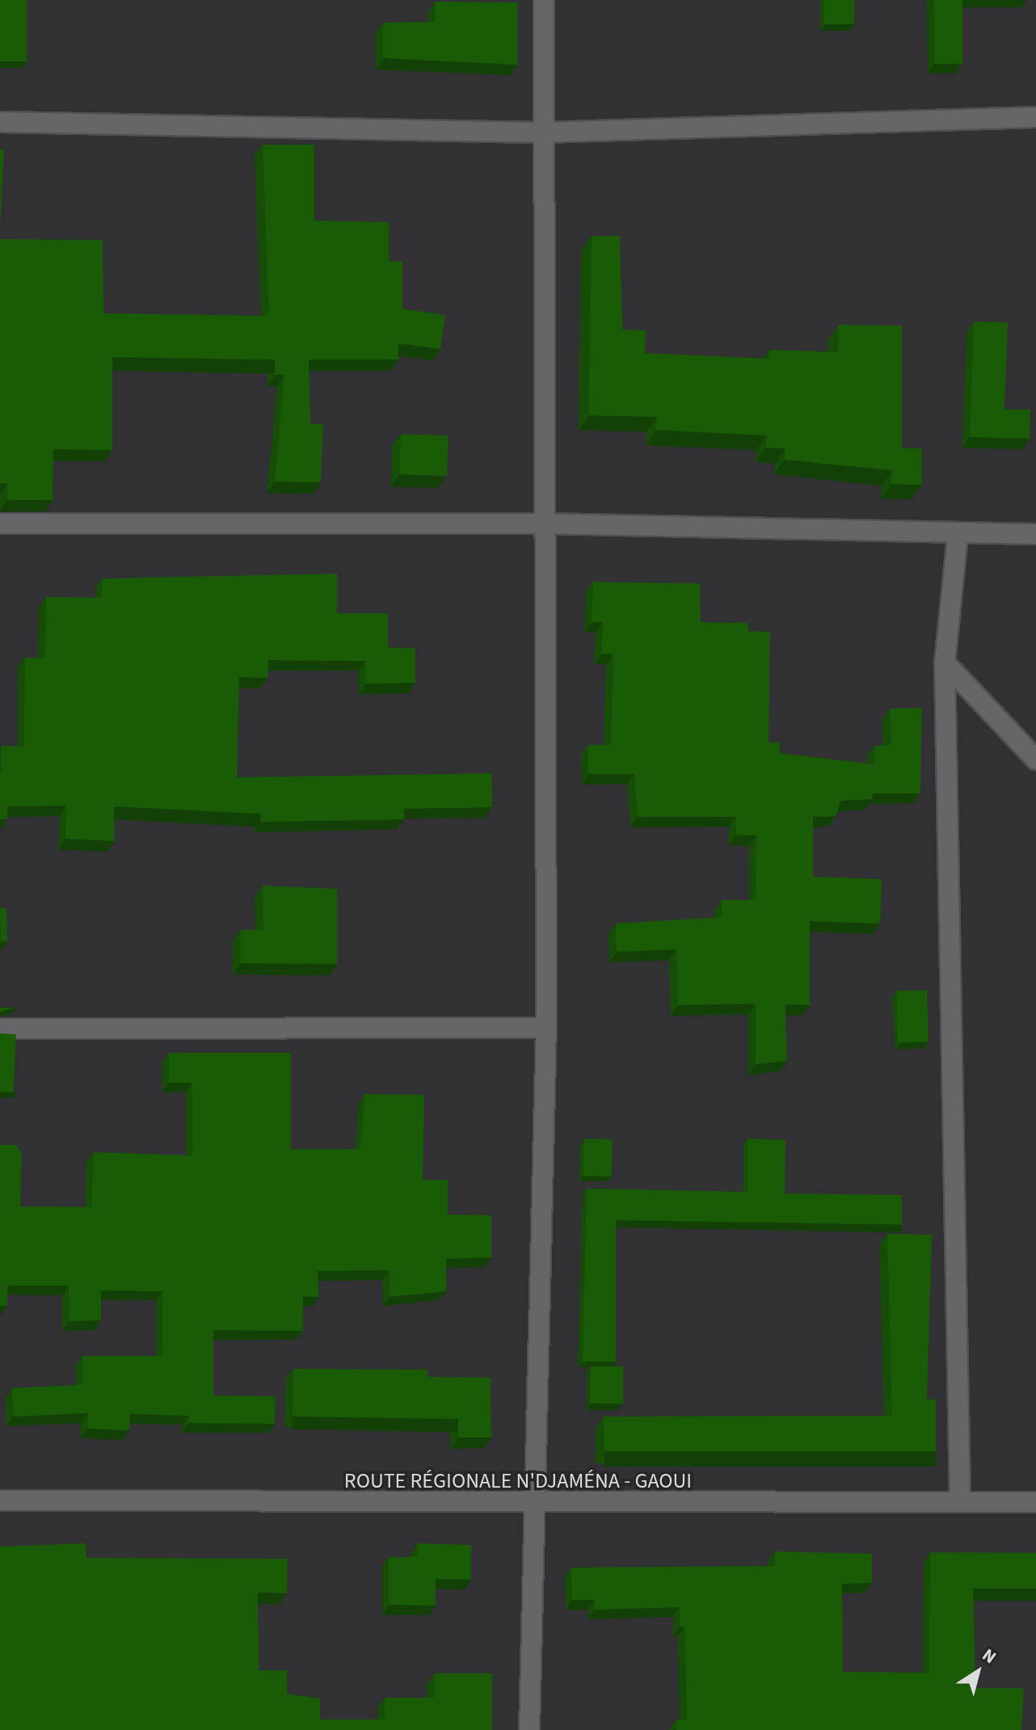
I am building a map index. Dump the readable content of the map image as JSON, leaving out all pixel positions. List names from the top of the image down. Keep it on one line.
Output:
{"streets":{"street":["ROUTE RÉGIONALE N'DJAMÉNA - GAOUI"]},"north":"top right"}
